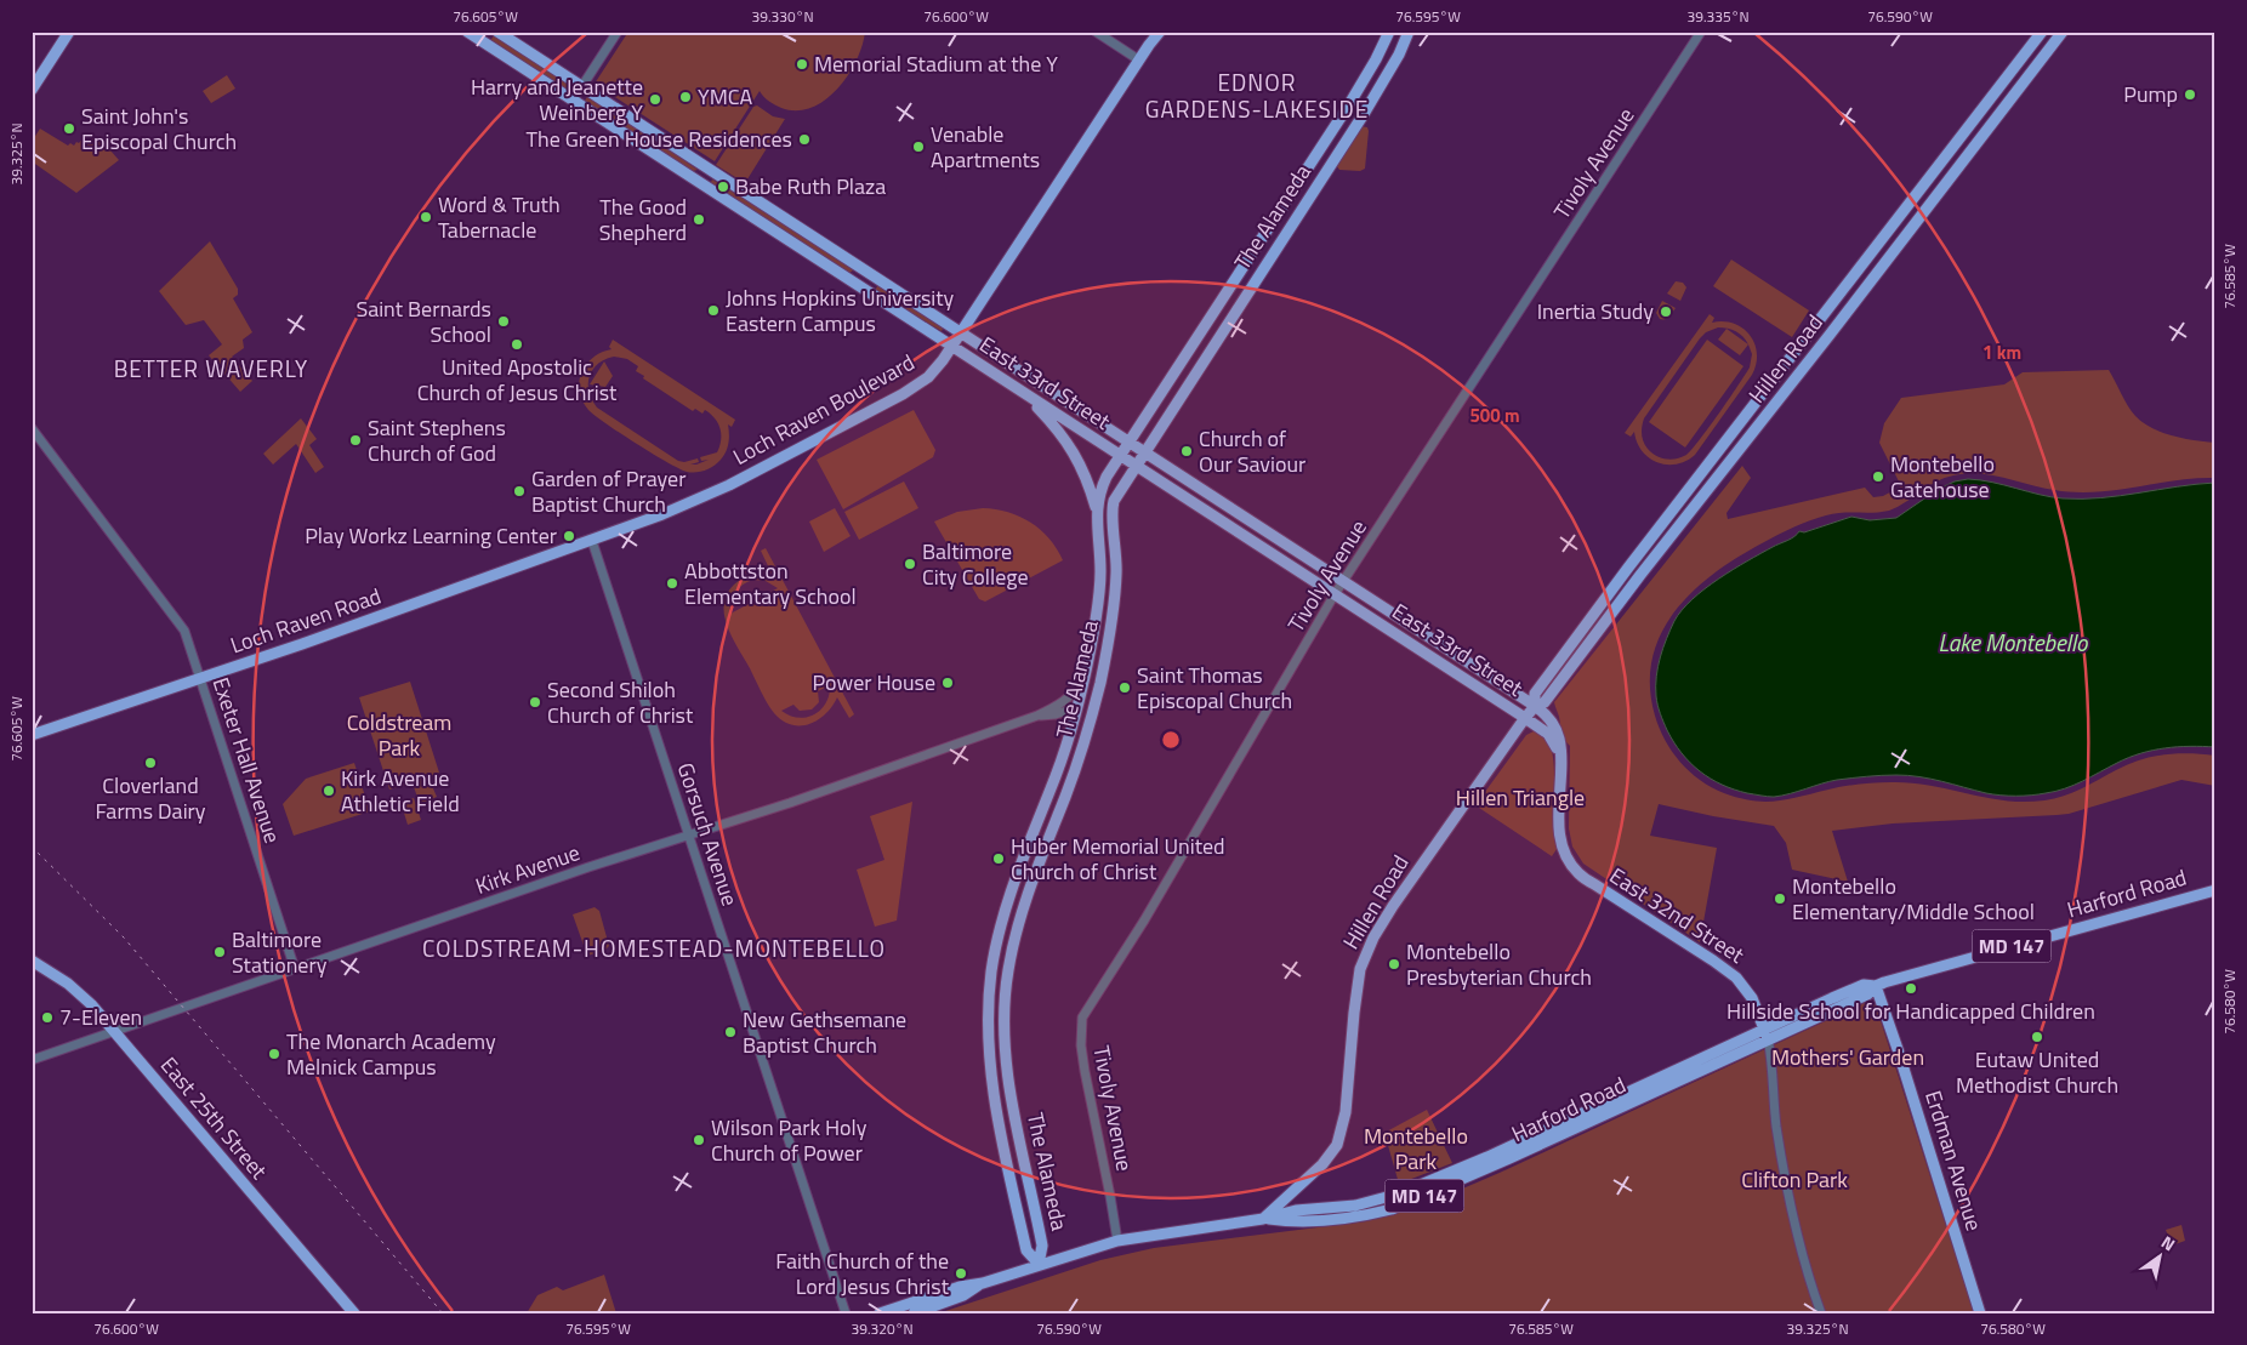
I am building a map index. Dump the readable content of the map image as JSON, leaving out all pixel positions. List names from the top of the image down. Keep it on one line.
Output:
{"streets":{"main road":["The Alameda","Hillen Road","East 33rd Street","Loch Raven Boulevard","Loch Raven Road","Harford Road","East 32nd Street","MD 147","East 25th Street","Erdman Avenue"],"street":["Tivoly Avenue","Exeter Hall Avenue","Gorsuch Avenue","Kirk Avenue"]},"crossings":[["Tivoly Avenue","East 33rd Street"],["Tivoly Avenue","Harford Road"],["The Alameda","East 33rd Street"],["The Alameda","Kirk Avenue"],["The Alameda","Harford Road"],["Hillen Road","East 33rd Street"],["Hillen Road","Harford Road"],["East 33rd Street","Loch Raven Boulevard"],["East 33rd Street","East 32nd Street"],["Loch Raven Boulevard","Loch Raven Road"],["Loch Raven Boulevard","Gorsuch Avenue"],["Loch Raven Road","Exeter Hall Avenue"],["Loch Raven Road","Gorsuch Avenue"],["Exeter Hall Avenue","Kirk Avenue"],["Gorsuch Avenue","Kirk Avenue"],["Kirk Avenue","East 25th Street"],["Harford Road","East 32nd Street"],["Harford Road","Erdman Avenue"]],"districts":["EDNOR GARDENS-LAKESIDE","BETTER WAVERLY","COLDSTREAM-HOMESTEAD-MONTEBELLO"],"water":["Lake Montebello"],"parks":["Coldstream Park","Hillen Triangle","Mothers' Garden","Montebello Park","Clifton Park"],"places":["Memorial Stadium at the Y","Pump","YMCA","Harry and Jeanette Weinberg Y","Saint John's Episcopal Church","The Green House Residences","Venable Apartments","Babe Ruth Plaza","Word & Truth Tabernacle","The Good Shepherd","Johns Hopkins University Eastern Campus","Inertia Study","Saint Bernards School","United Apostolic Church of Jesus Christ","Saint Stephens Church of God","Church of Our Saviour","Montebello Gatehouse","Garden of Prayer Baptist Church","Play Workz Learning Center","Baltimore City College","Abbottston Elementary School","Power House","Saint Thomas Episcopal Church","Second Shiloh Church of Christ","Cloverland Farms Dairy","Kirk Avenue Athletic Field","Huber Memorial United Church of Christ","Montebello Elementary/Middle School","Baltimore Stationery","Montebello Presbyterian Church","Hillside School for Handicapped Children","7-Eleven","New Gethsemane Baptist Church","Eutaw United Methodist Church","The Monarch Academy Melnick Campus","Wilson Park Holy Church of Power","Faith Church of the Lord Jesus Christ"],"north":"top right","coordinates":["76.605°W","39.330°N","76.600°W","76.595°W","39.335°N","76.590°W","39.325°N","76.585°W","76.580°W","39.320°N"],"rings":["1 km","500 m"]}
